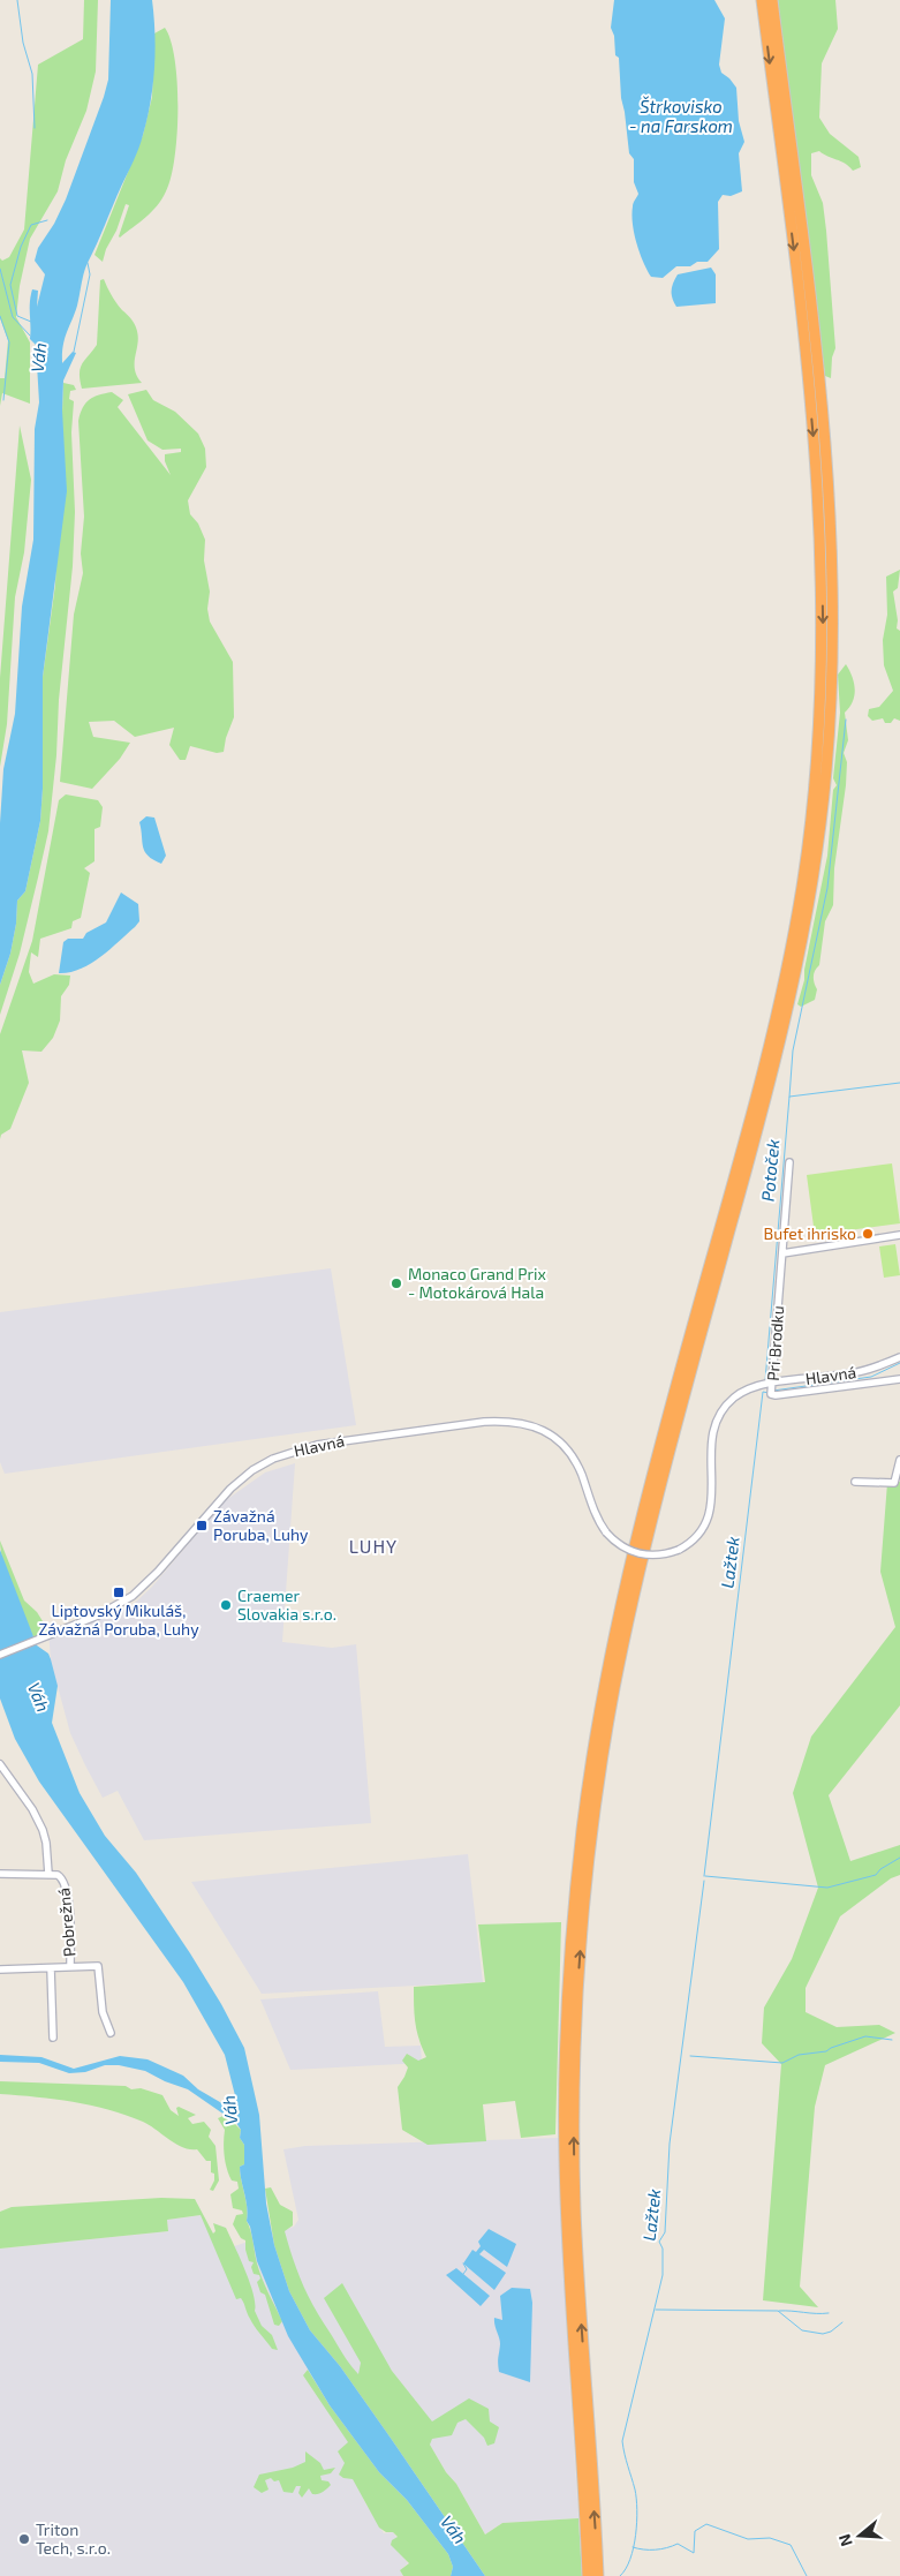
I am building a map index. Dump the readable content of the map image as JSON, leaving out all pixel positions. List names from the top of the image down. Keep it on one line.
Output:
{"streets":{"street":["Pri Brodku","Hlavná","Pobrežná"]},"crossings":[["Pri Brodku","Hlavná"]],"districts":["LUHY"],"water":["Štrkovisko - na Farskom","Váh","Potoček","Lažtek"],"places":{"other":["Bufet ihrisko","Monaco Grand Prix - Motokárová Hala","Craemer Slovakia s.r.o.","Triton Tech, s.r.o."],"transit":["Závažná Poruba, Luhy","Liptovský Mikuláš, Závažná Poruba, Luhy"]},"north":"left"}
